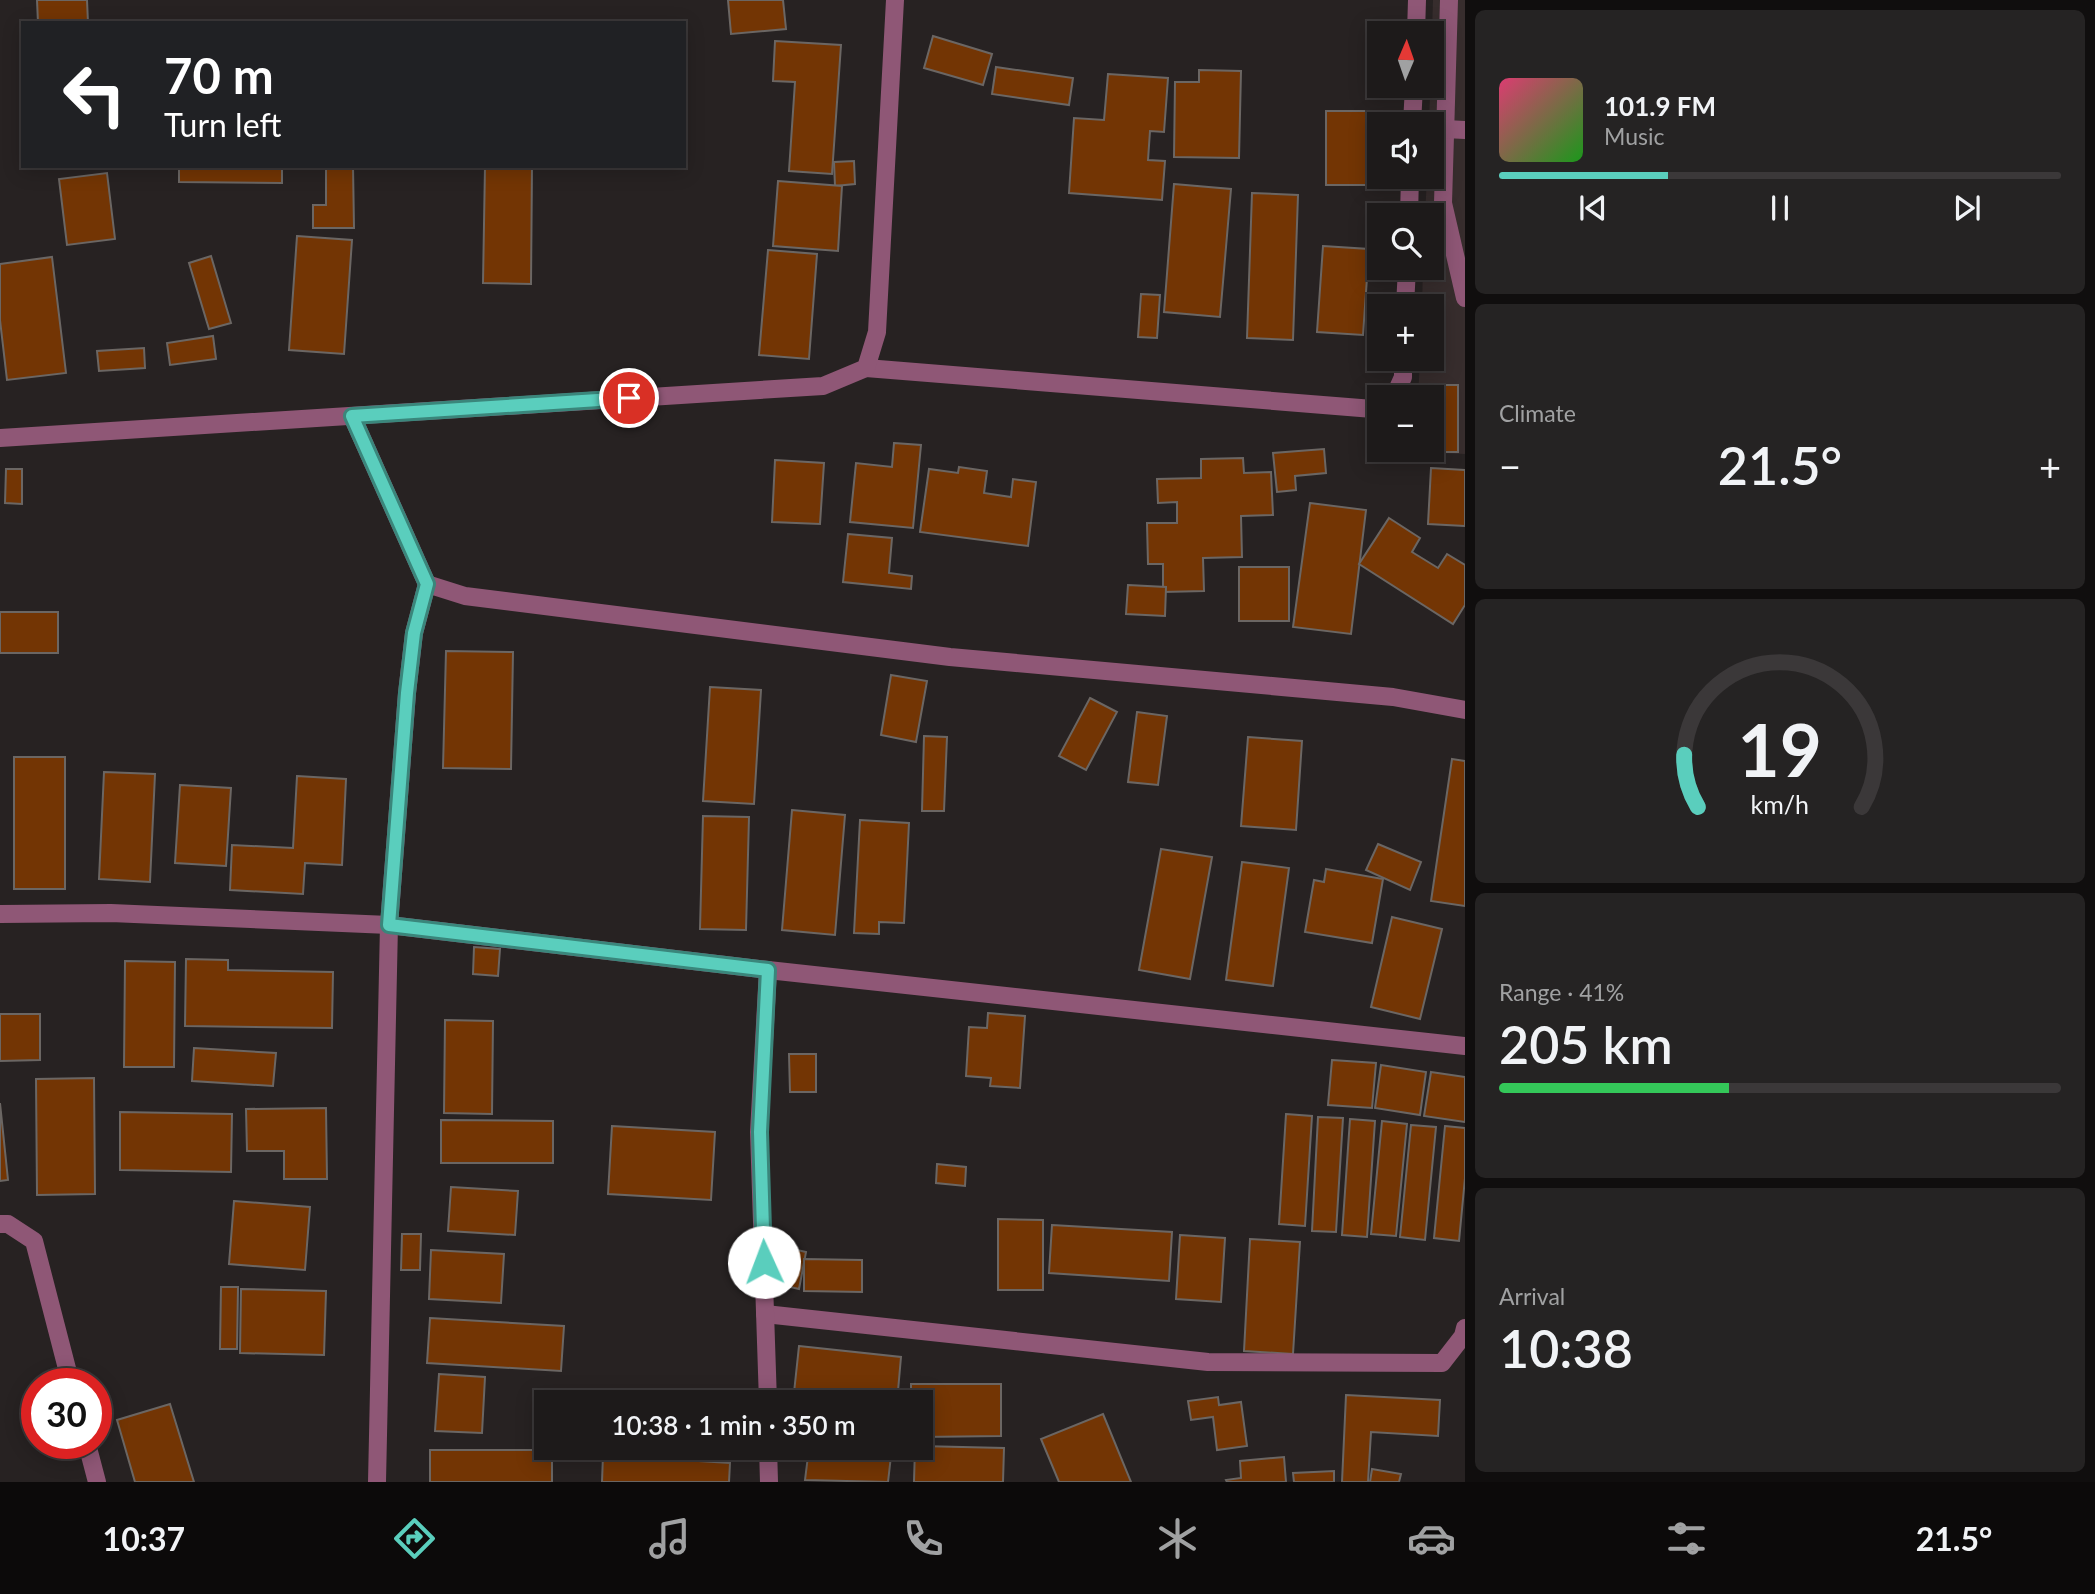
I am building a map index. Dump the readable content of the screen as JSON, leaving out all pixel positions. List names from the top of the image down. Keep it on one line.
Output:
{"north":"top","page":{"map_buttons":["+","−"],"turn":["70 m","Turn left"],"song":["101.9 FM","Music"],"tile":["Climate",["Range · 41%","205 km"],["Arrival","10:38"]],"heat":["−","21.5°","+"],"limit":"30","trip":"10:38 · 1 min · 350 m","tabs":["10:37","21.5°"],"gauge":["19","km/h"]}}
